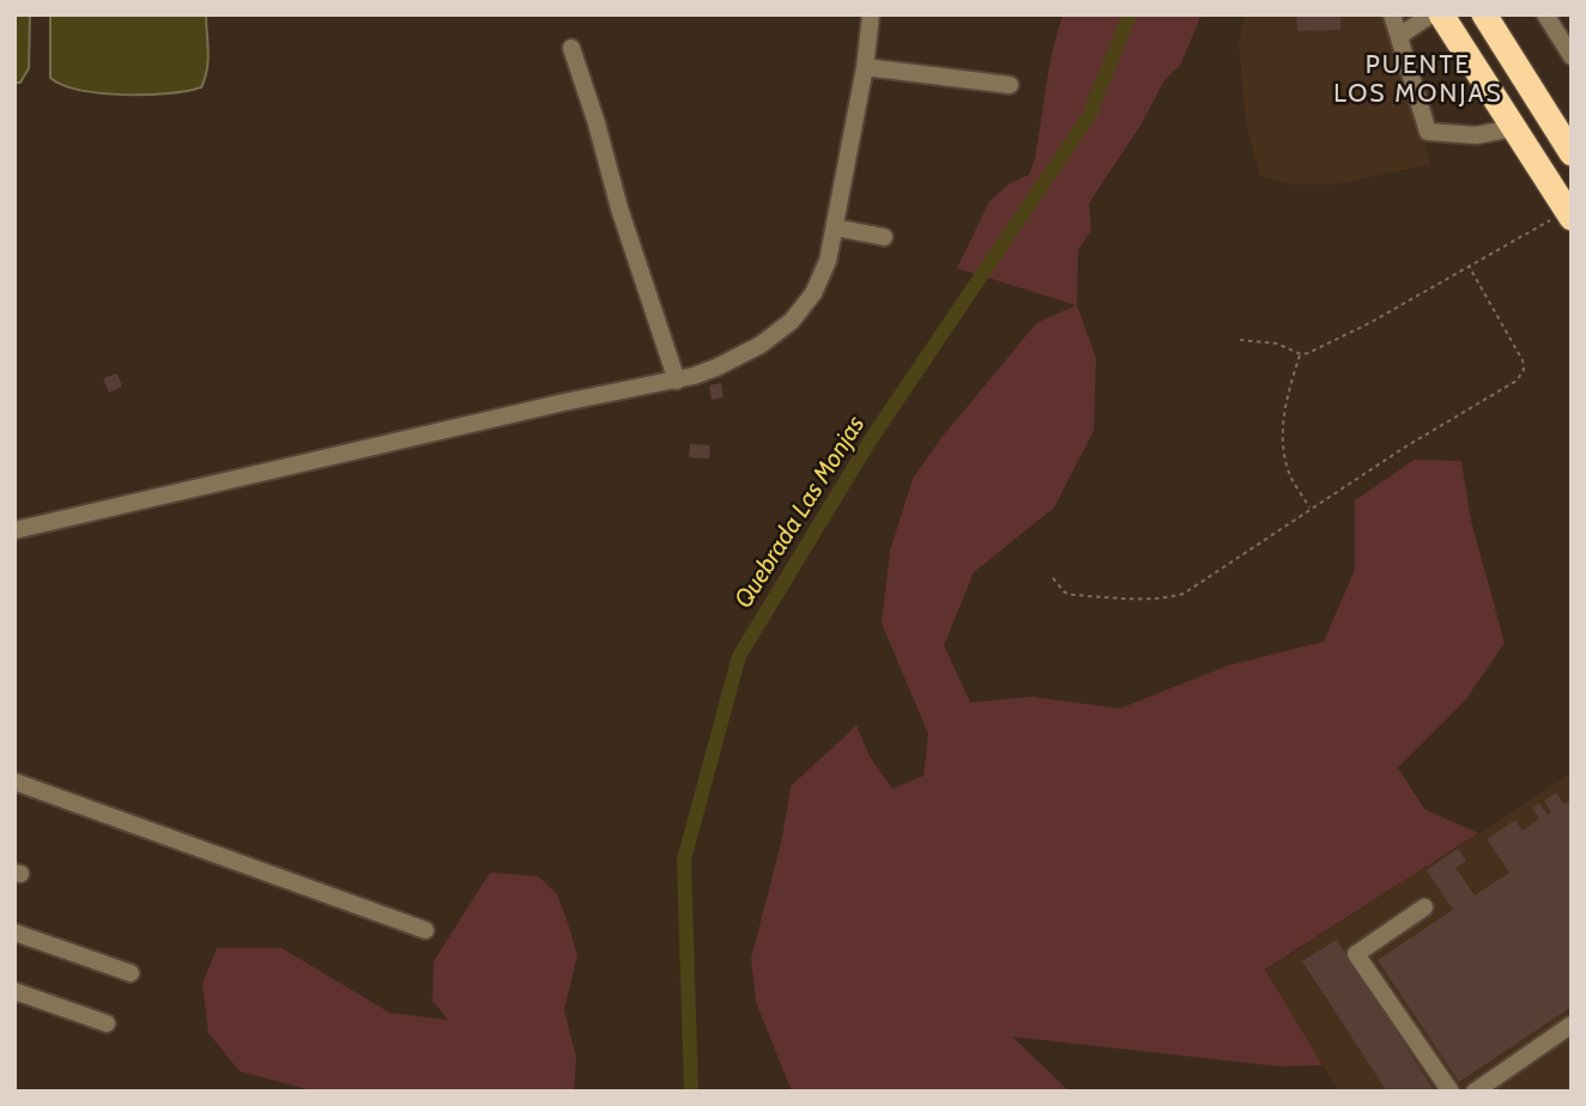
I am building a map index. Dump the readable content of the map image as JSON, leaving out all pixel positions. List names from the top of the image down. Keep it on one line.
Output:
{"districts":["PUENTE LOS MONJAS"],"water":["Quebrada Las Monjas"]}
